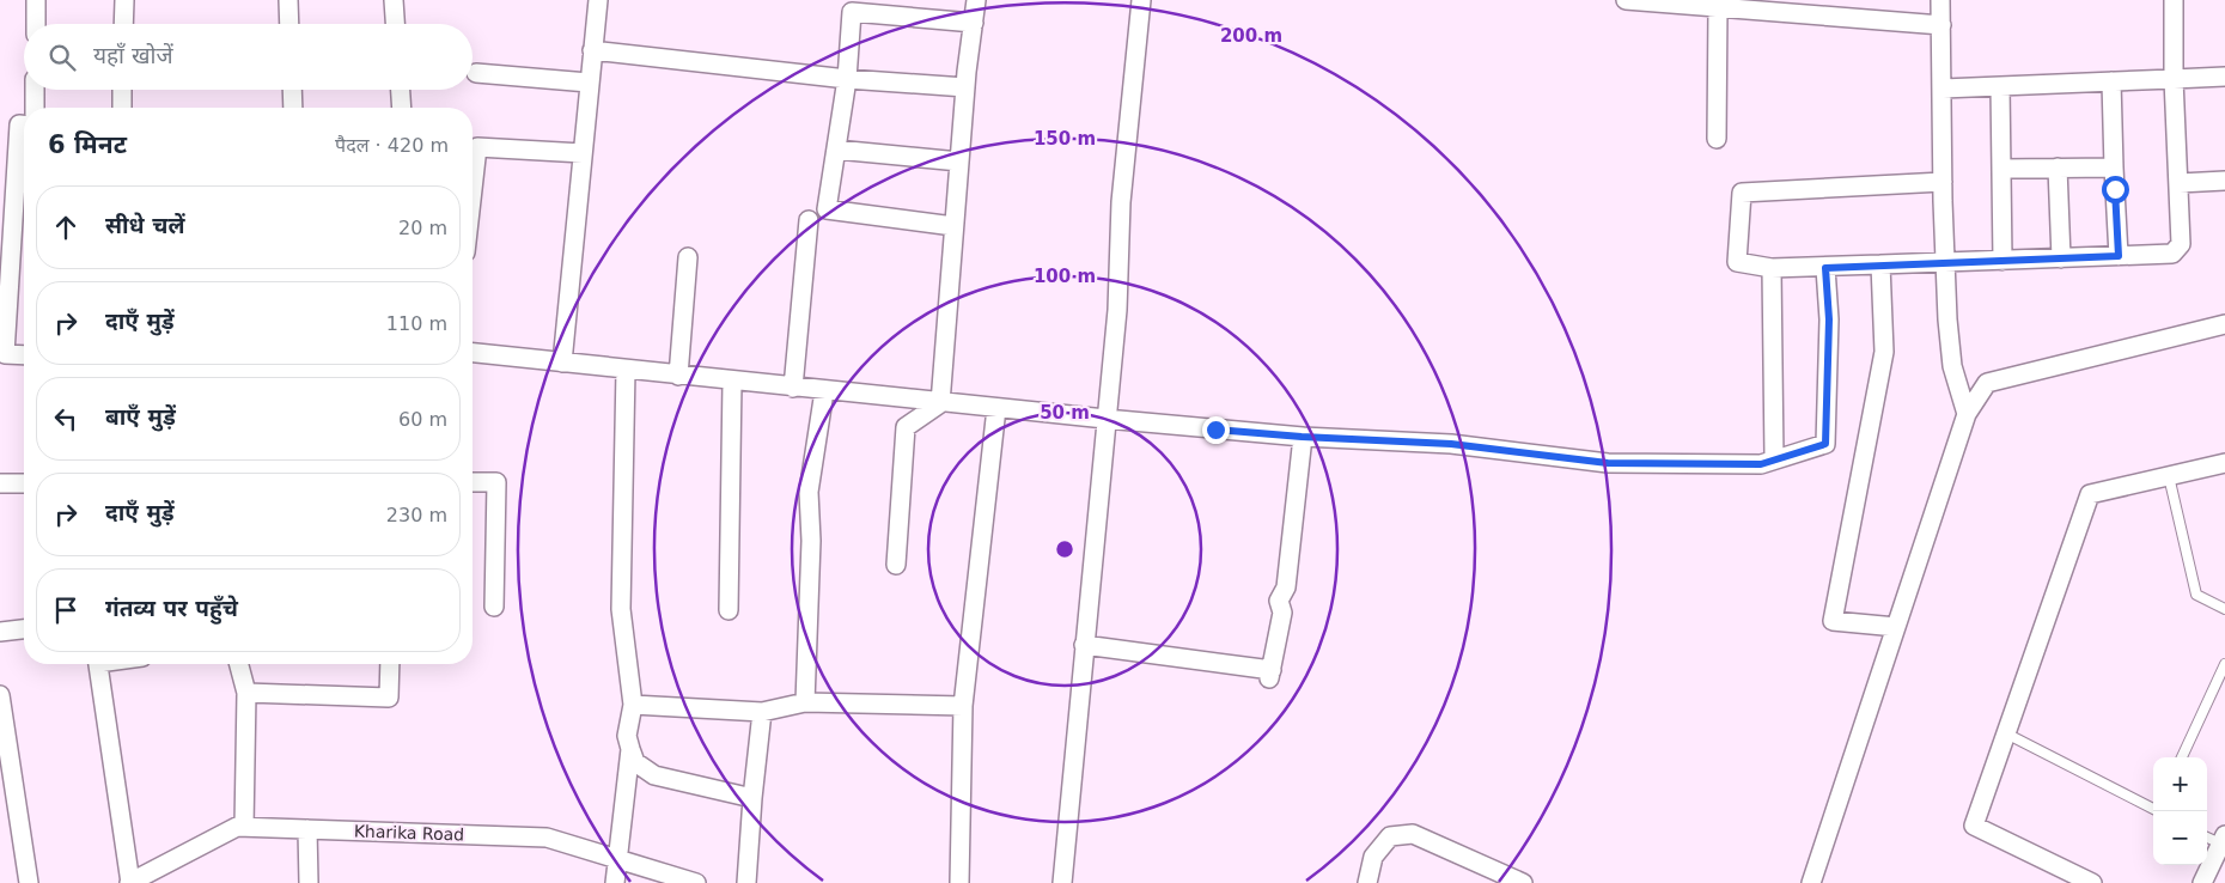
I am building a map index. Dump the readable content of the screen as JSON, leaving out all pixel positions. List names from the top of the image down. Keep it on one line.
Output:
{"streets":{"street":["Kharika Road"]},"page":{"search":"यहाँ खोजें","heading":["6 मिनट","पैदल · 420 m"],"list":[["सीधे चलें","20 m"],["दाएँ मुड़ें","110 m"],["बाएँ मुड़ें","60 m"],["दाएँ मुड़ें","230 m"],"गंतव्य पर पहुँचे"],"map_buttons":["+","−"]},"rings":["200 m","150 m","100 m","50 m"]}
